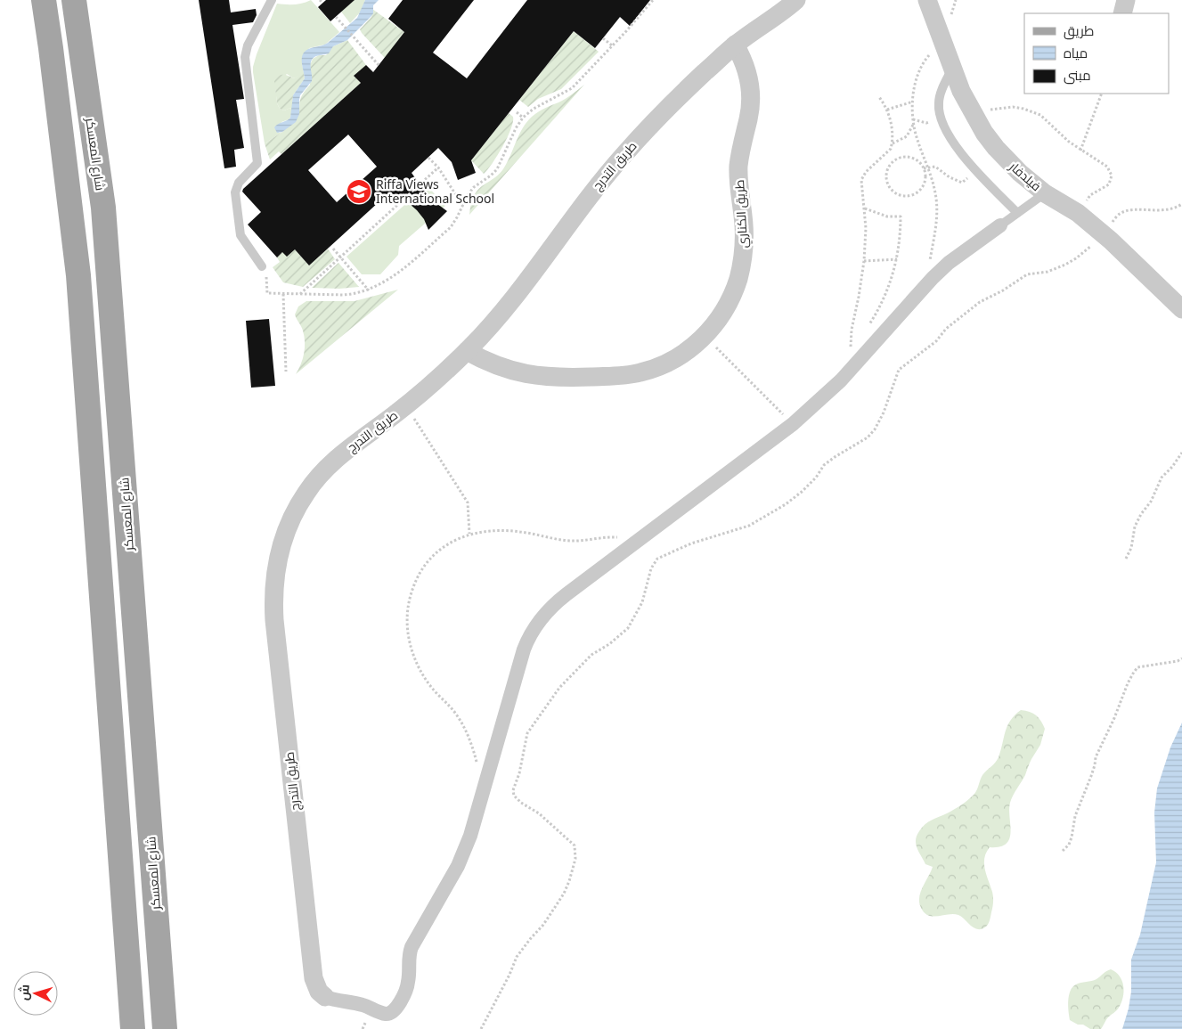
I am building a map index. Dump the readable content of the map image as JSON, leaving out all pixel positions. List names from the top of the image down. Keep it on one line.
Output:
{"streets":{"main road":["شارع المعسكر"],"street":["طريق التدرج","فيلدفار","طريق الكناري"]},"crossings":[["طريق التدرج","طريق الكناري"]],"places":{"school or university":["Riffa Views International School"]},"legend":["طريق","مياه","مبنى"],"north":"left"}
